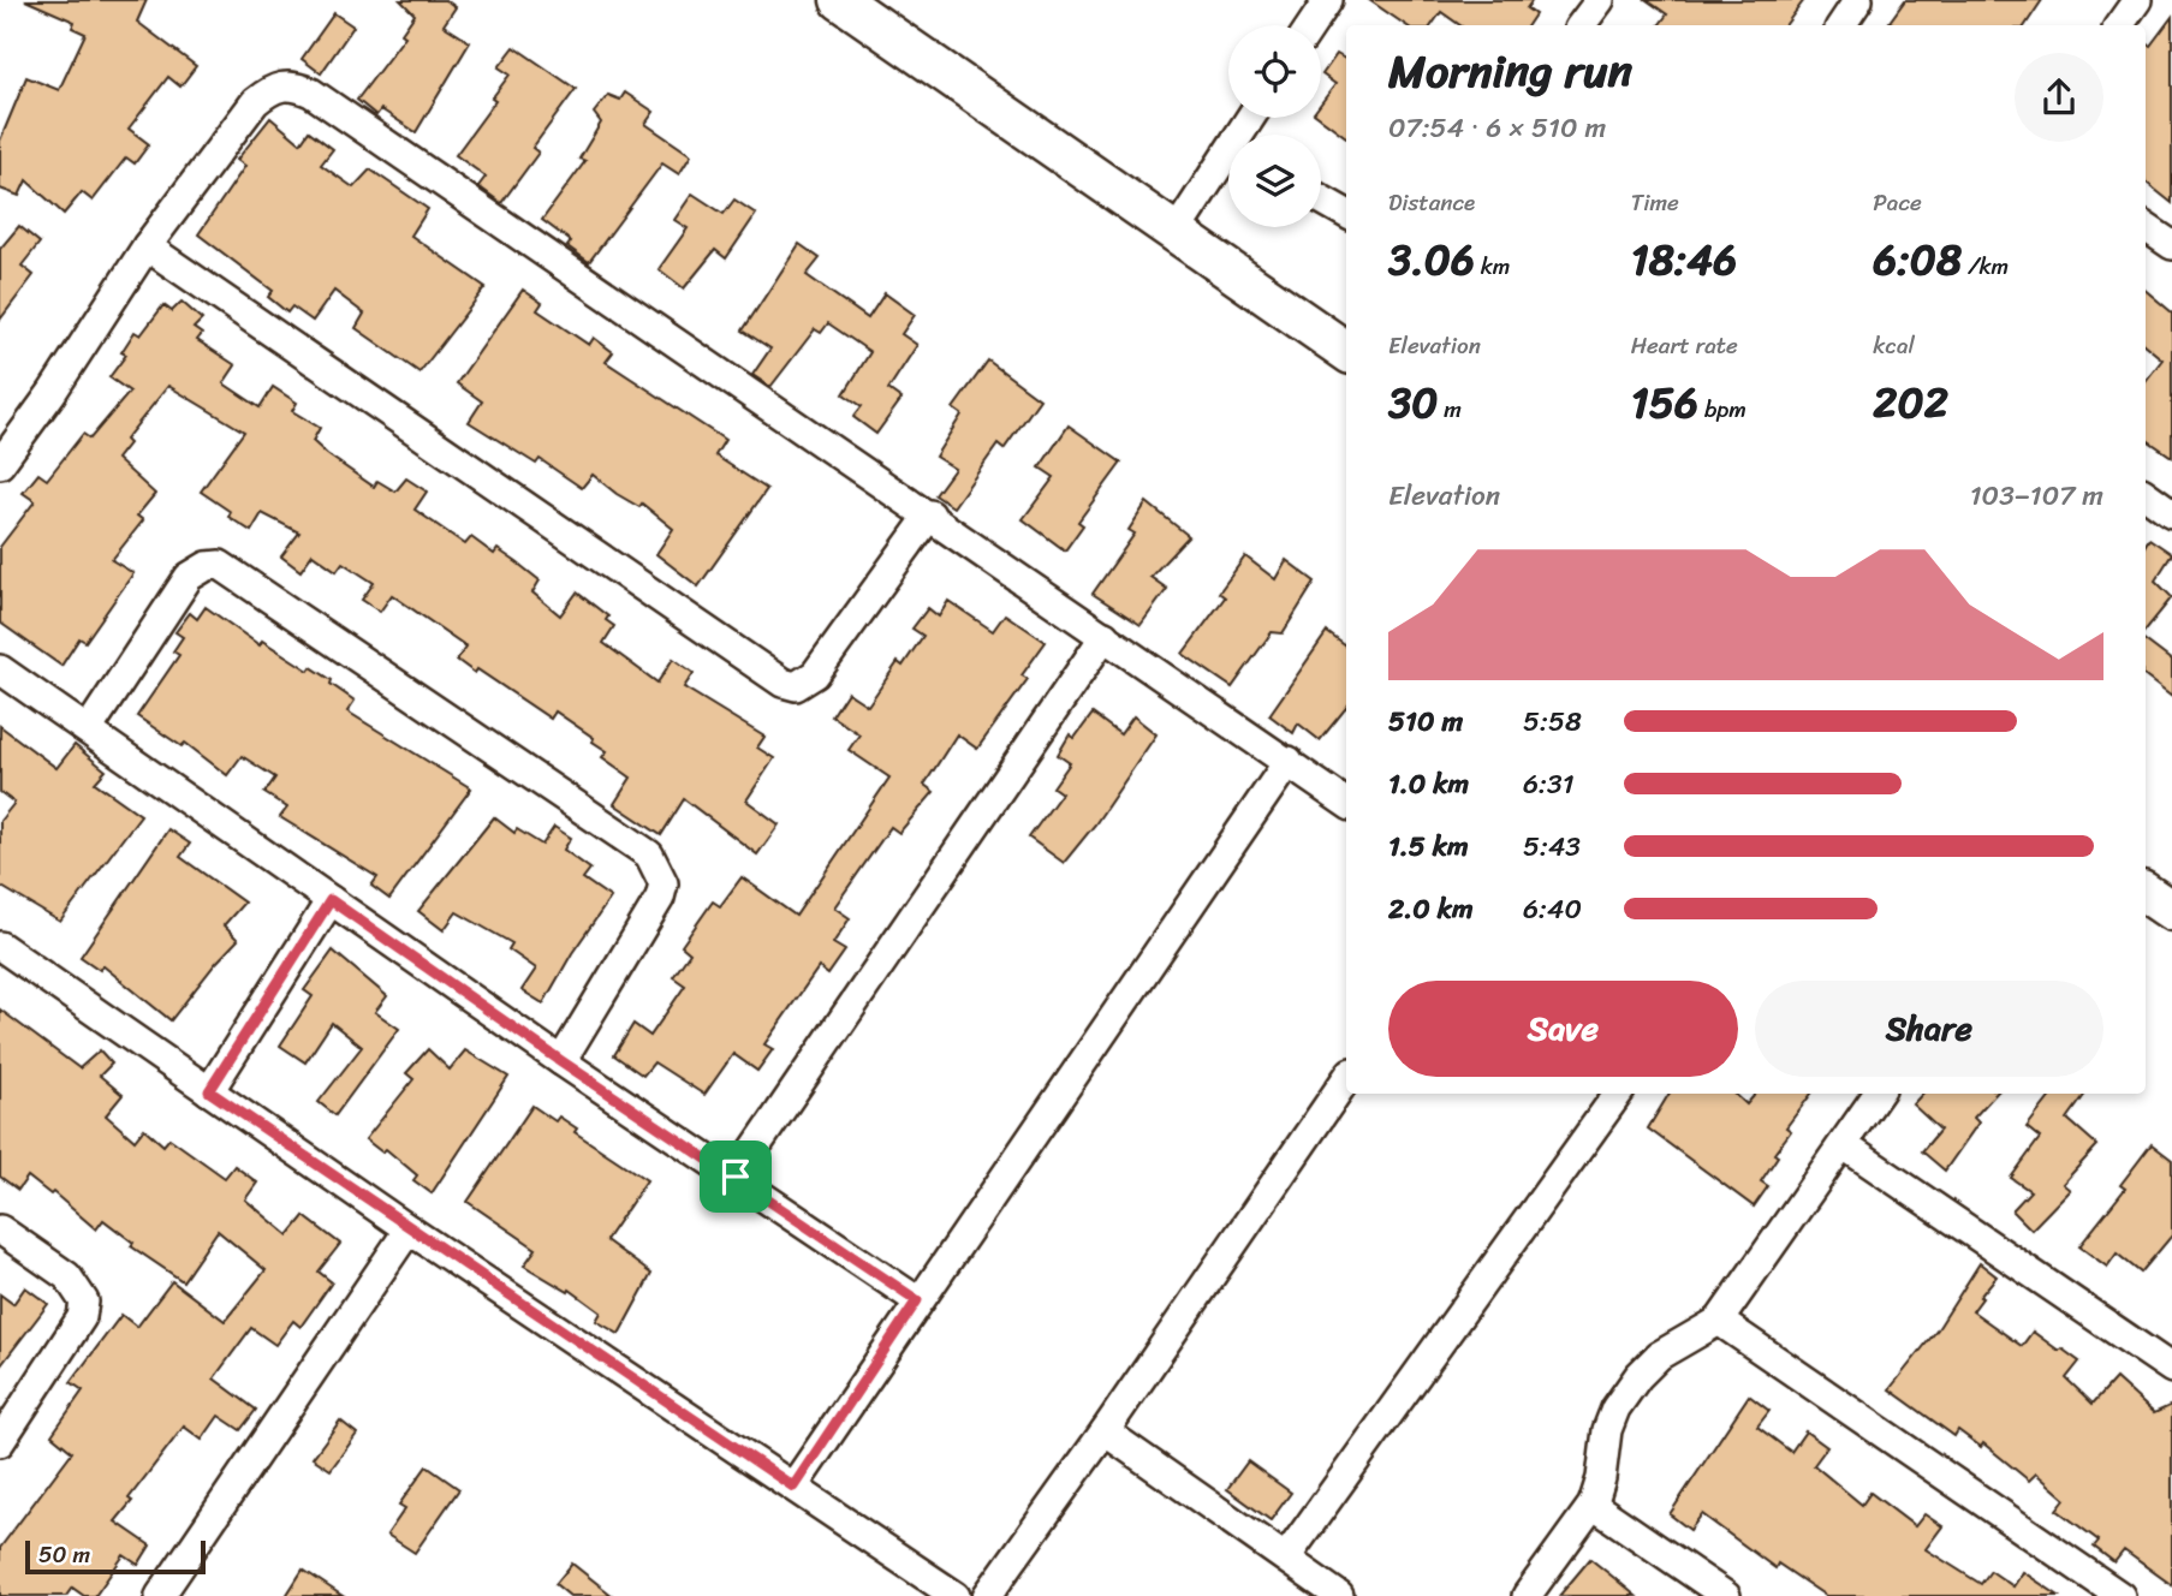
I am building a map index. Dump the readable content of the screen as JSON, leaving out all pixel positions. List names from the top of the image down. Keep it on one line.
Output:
{"scale_bar":"50 m","page":{"heading":["Morning run","07:54 · 6 × 510 m"],"stats":[["Distance","3.06 km"],["Time","18:46"],["Pace","6:08 /km"],["Elevation","30 m"],["Heart rate","156 bpm"],["kcal","202"]],"chart":["Elevation","103–107 m"],"list":[{"name":"510 m","note":"5:58"},{"name":"1.0 km","note":"6:31"},{"name":"1.5 km","note":"5:43"},{"name":"2.0 km","note":"6:40"}],"buttons":["Save","Share"],"scale":"50 m"}}
